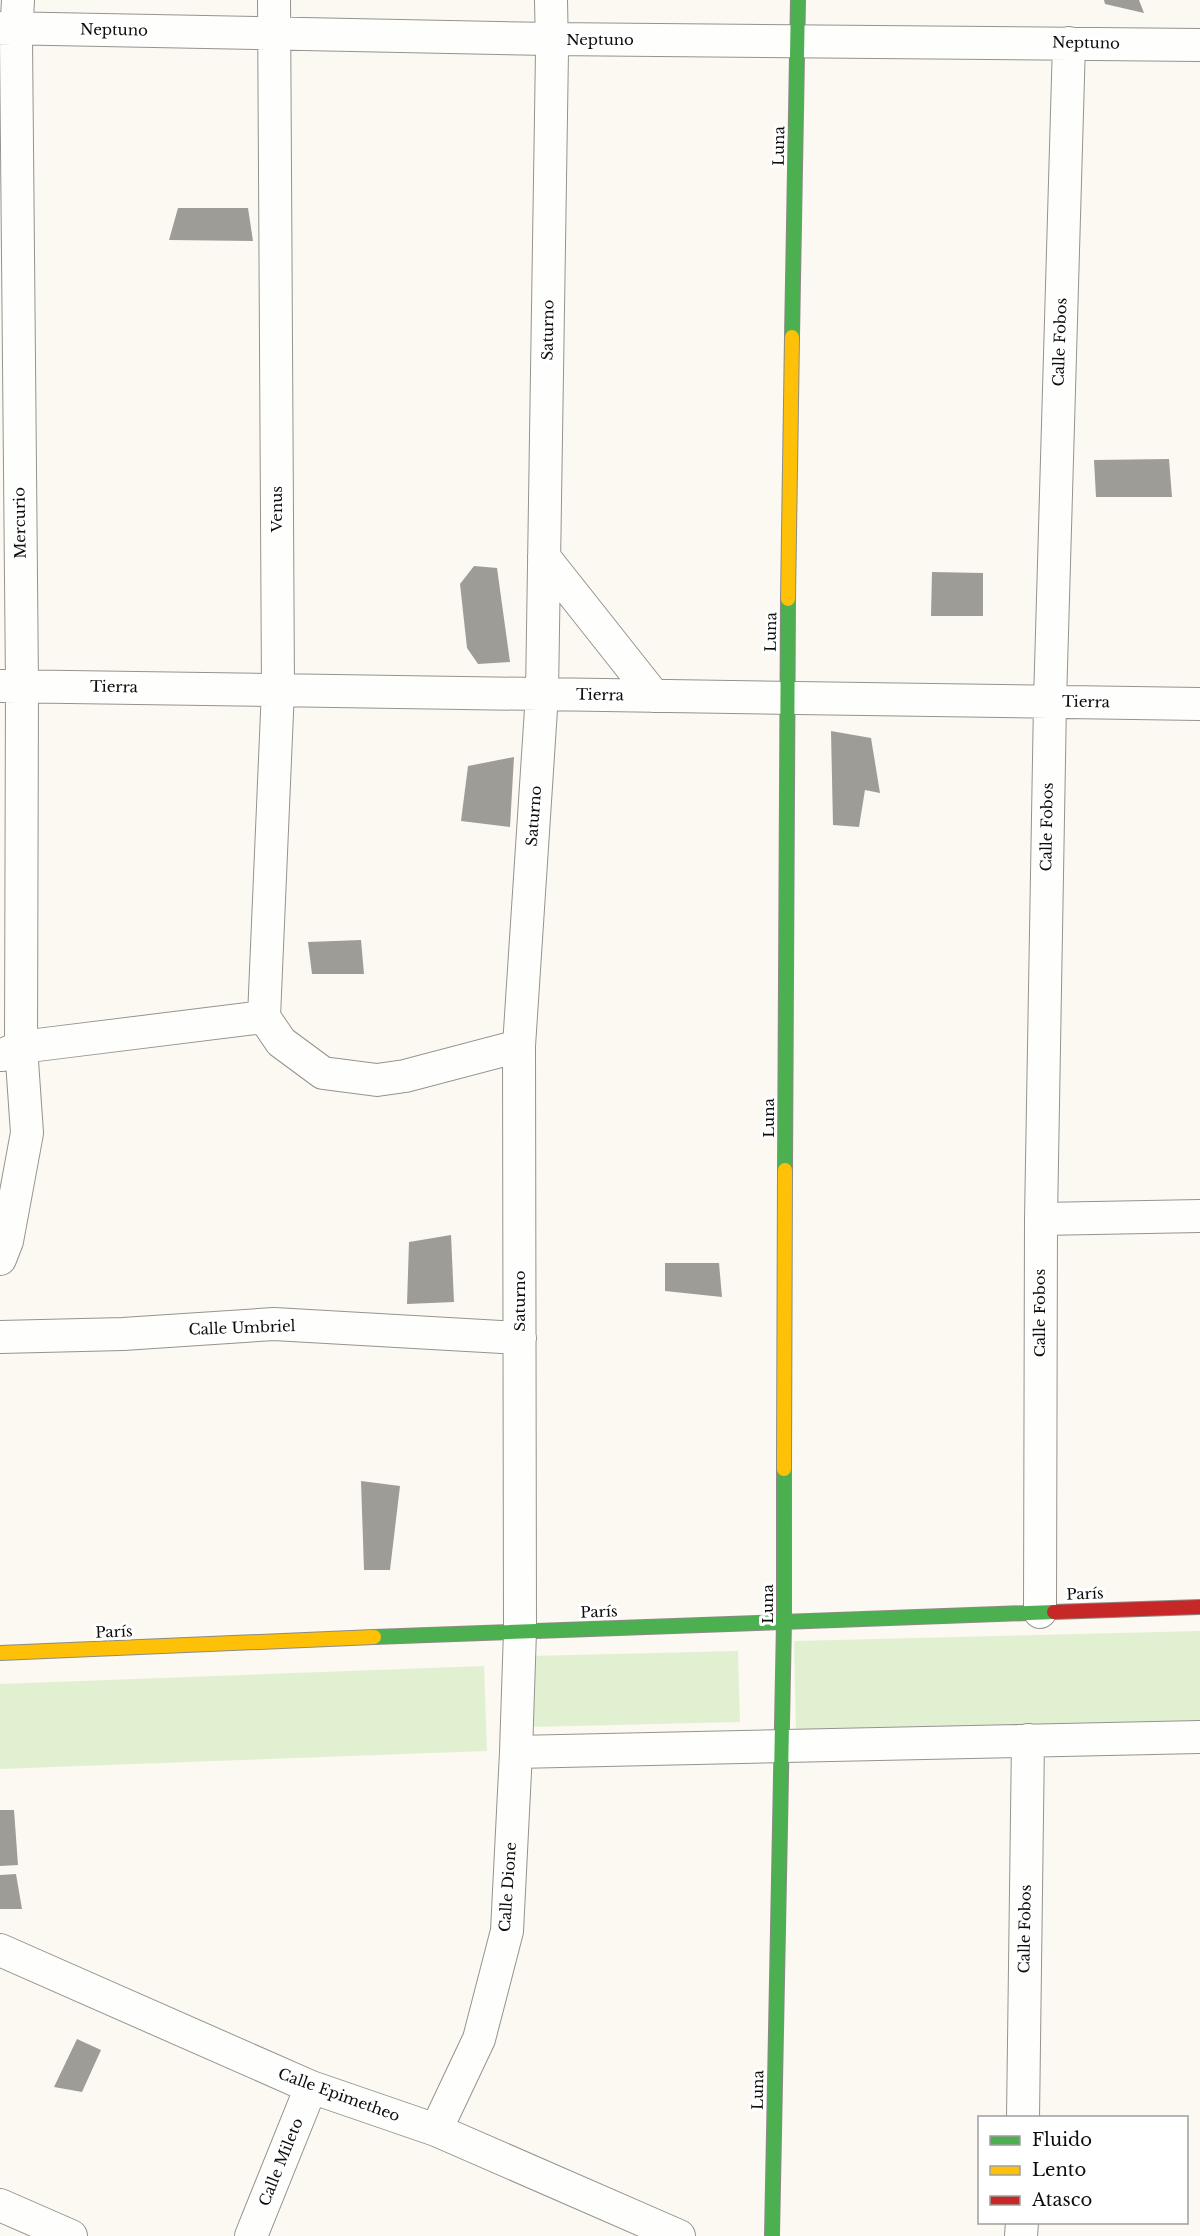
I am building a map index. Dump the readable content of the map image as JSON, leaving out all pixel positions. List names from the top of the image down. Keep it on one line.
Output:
{"streets":{"street":["Neptuno","Luna","Saturno","Calle Fobos","Venus","Mercurio","Tierra","Calle Umbriel","París","Calle Dione","Calle Epimetheo","Calle Mileto"]},"crossings":[["Neptuno","Luna"],["Neptuno","Saturno"],["Neptuno","Calle Fobos"],["Neptuno","Venus"],["Neptuno","Mercurio"],["Luna","Tierra"],["Luna","París"],["Saturno","Tierra"],["Saturno","Calle Umbriel"],["Saturno","París"],["Saturno","Calle Dione"],["Calle Fobos","Tierra"],["Calle Fobos","París"],["Venus","Tierra"],["Mercurio","Tierra"],["París","Calle Dione"],["Calle Dione","Calle Epimetheo"],["Calle Epimetheo","Calle Mileto"]],"legend":["Fluido","Lento","Atasco"]}
